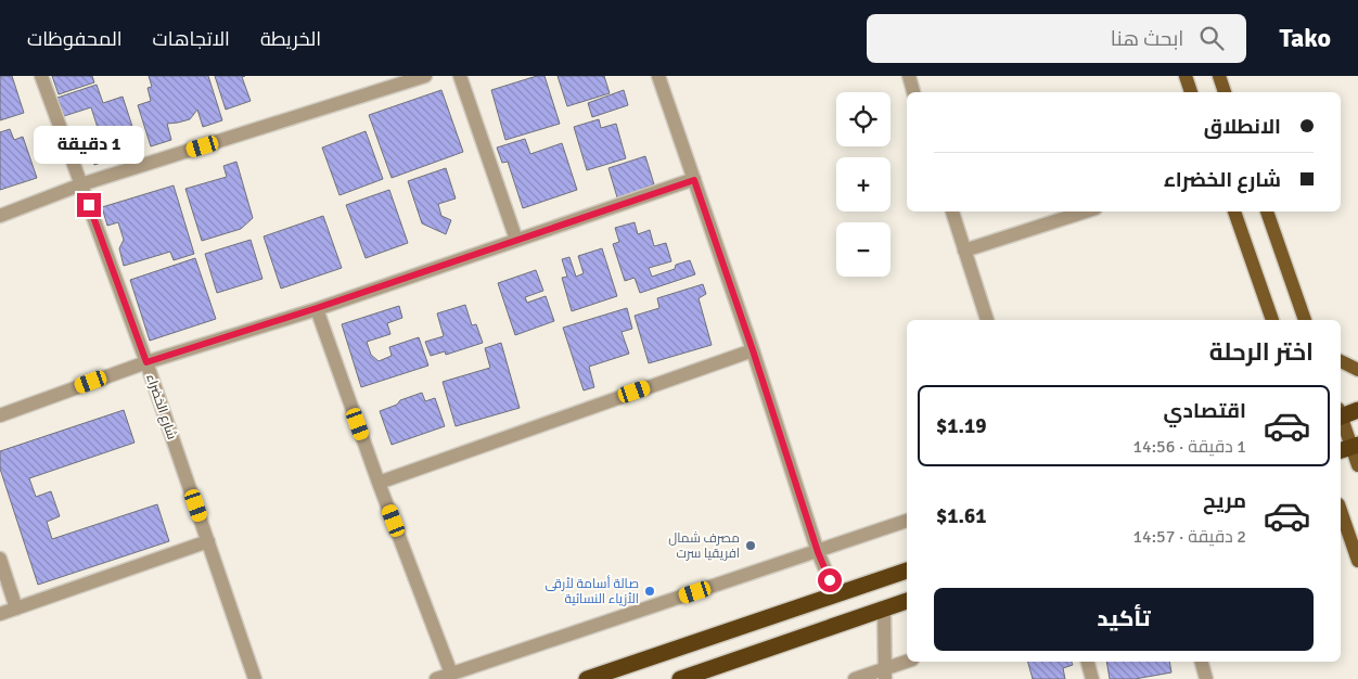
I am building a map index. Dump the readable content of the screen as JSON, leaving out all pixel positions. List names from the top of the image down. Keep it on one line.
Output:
{"streets":{"street":["شارع الخضراء"]},"places":["مصرف شمال افريقيا سرت","صالة أسامة لأرقى الأزياء النسائية"],"page":{"header":"Tako","search":"ابحث هنا","nav":["الخريطة","الاتجاهات","المحفوظات"],"map_buttons":["+","−"],"banner":["الانطلاق","شارع الخضراء"],"bubble":"1 دقيقة","heading":"اختر الرحلة","list":[{"name":"اقتصادي","note":"1 دقيقة · 14:56","value":"$1.19"},{"name":"مريح","note":"2 دقيقة · 14:57","value":"$1.61"}],"buttons":"تأكيد"}}
